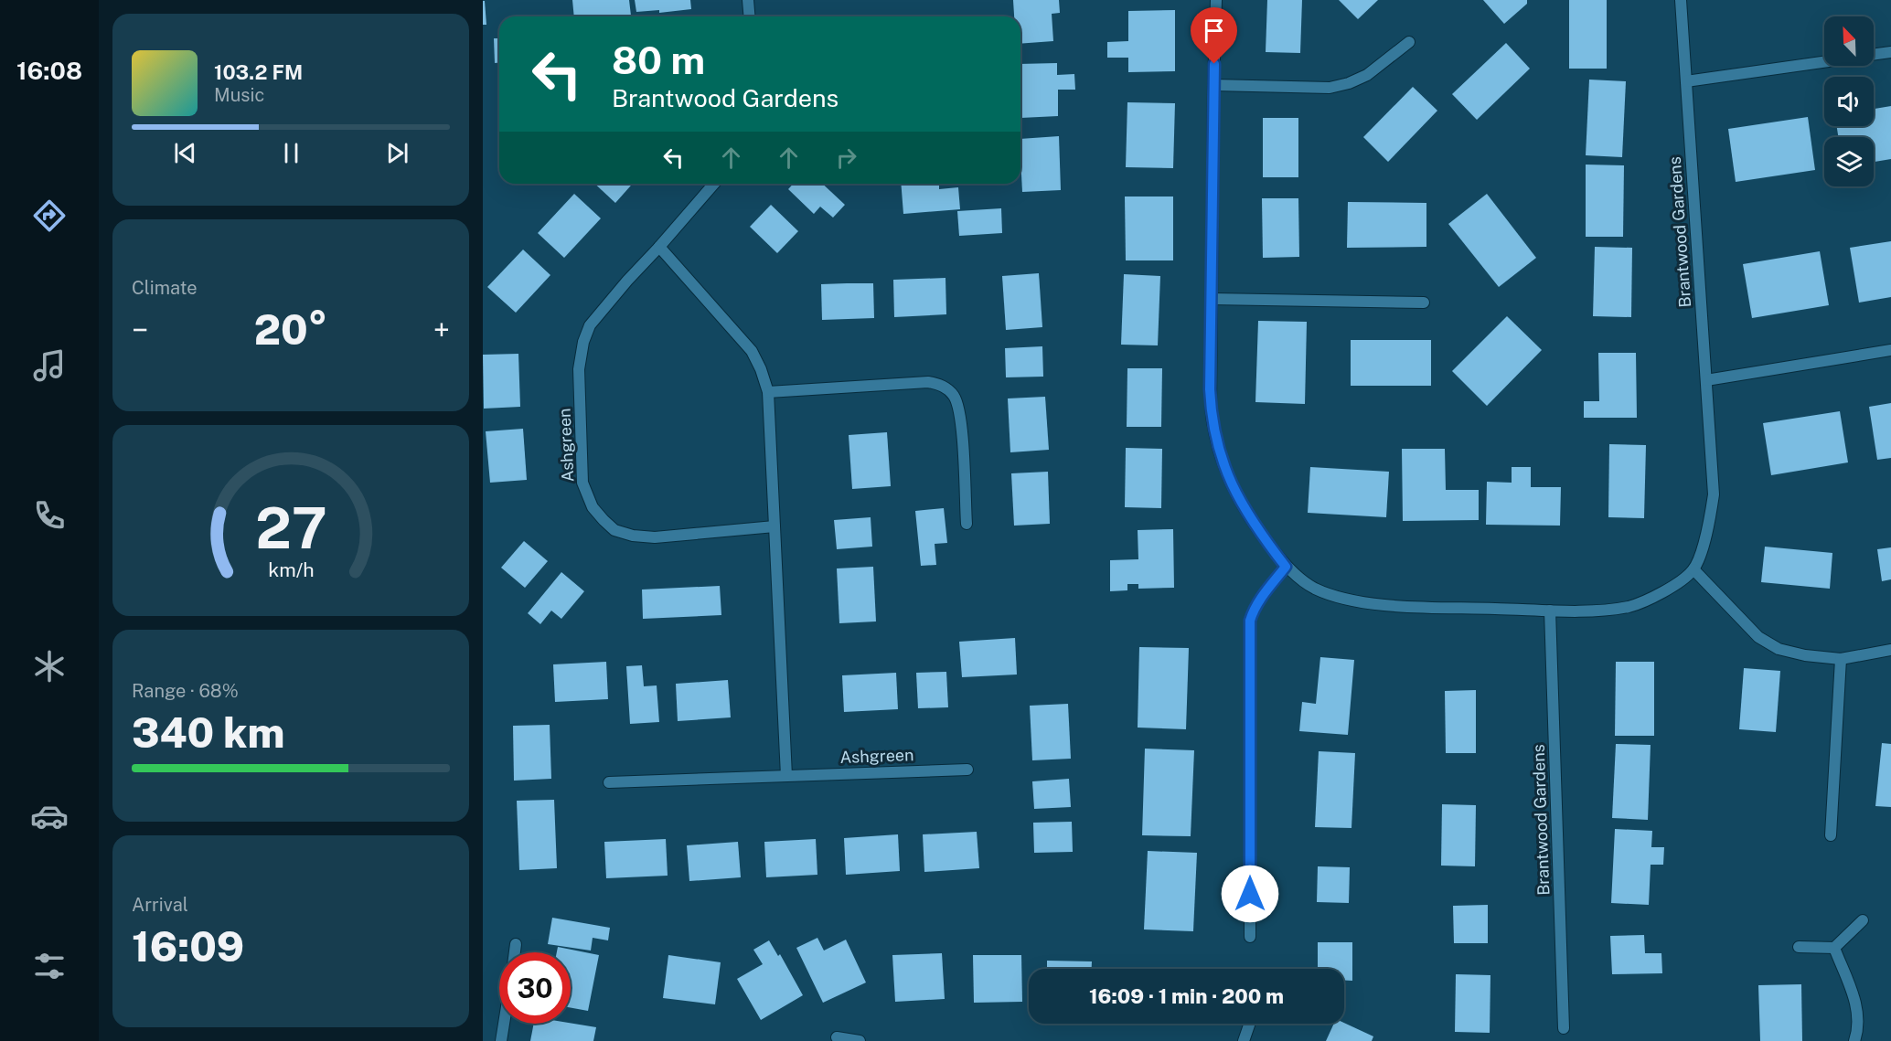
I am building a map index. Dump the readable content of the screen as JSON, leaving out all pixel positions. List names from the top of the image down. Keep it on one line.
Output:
{"streets":{"street":["Brantwood Gardens","Ashgreen"]},"north":"top left","page":{"tabs":"16:08","turn":["80 m","Brantwood Gardens"],"song":["103.2 FM","Music"],"tile":["Climate",["Range · 68%","340 km"],["Arrival","16:09"]],"heat":["−","20°","+"],"limit":"30","trip":"16:09 · 1 min · 200 m","gauge":["27","km/h"]}}
